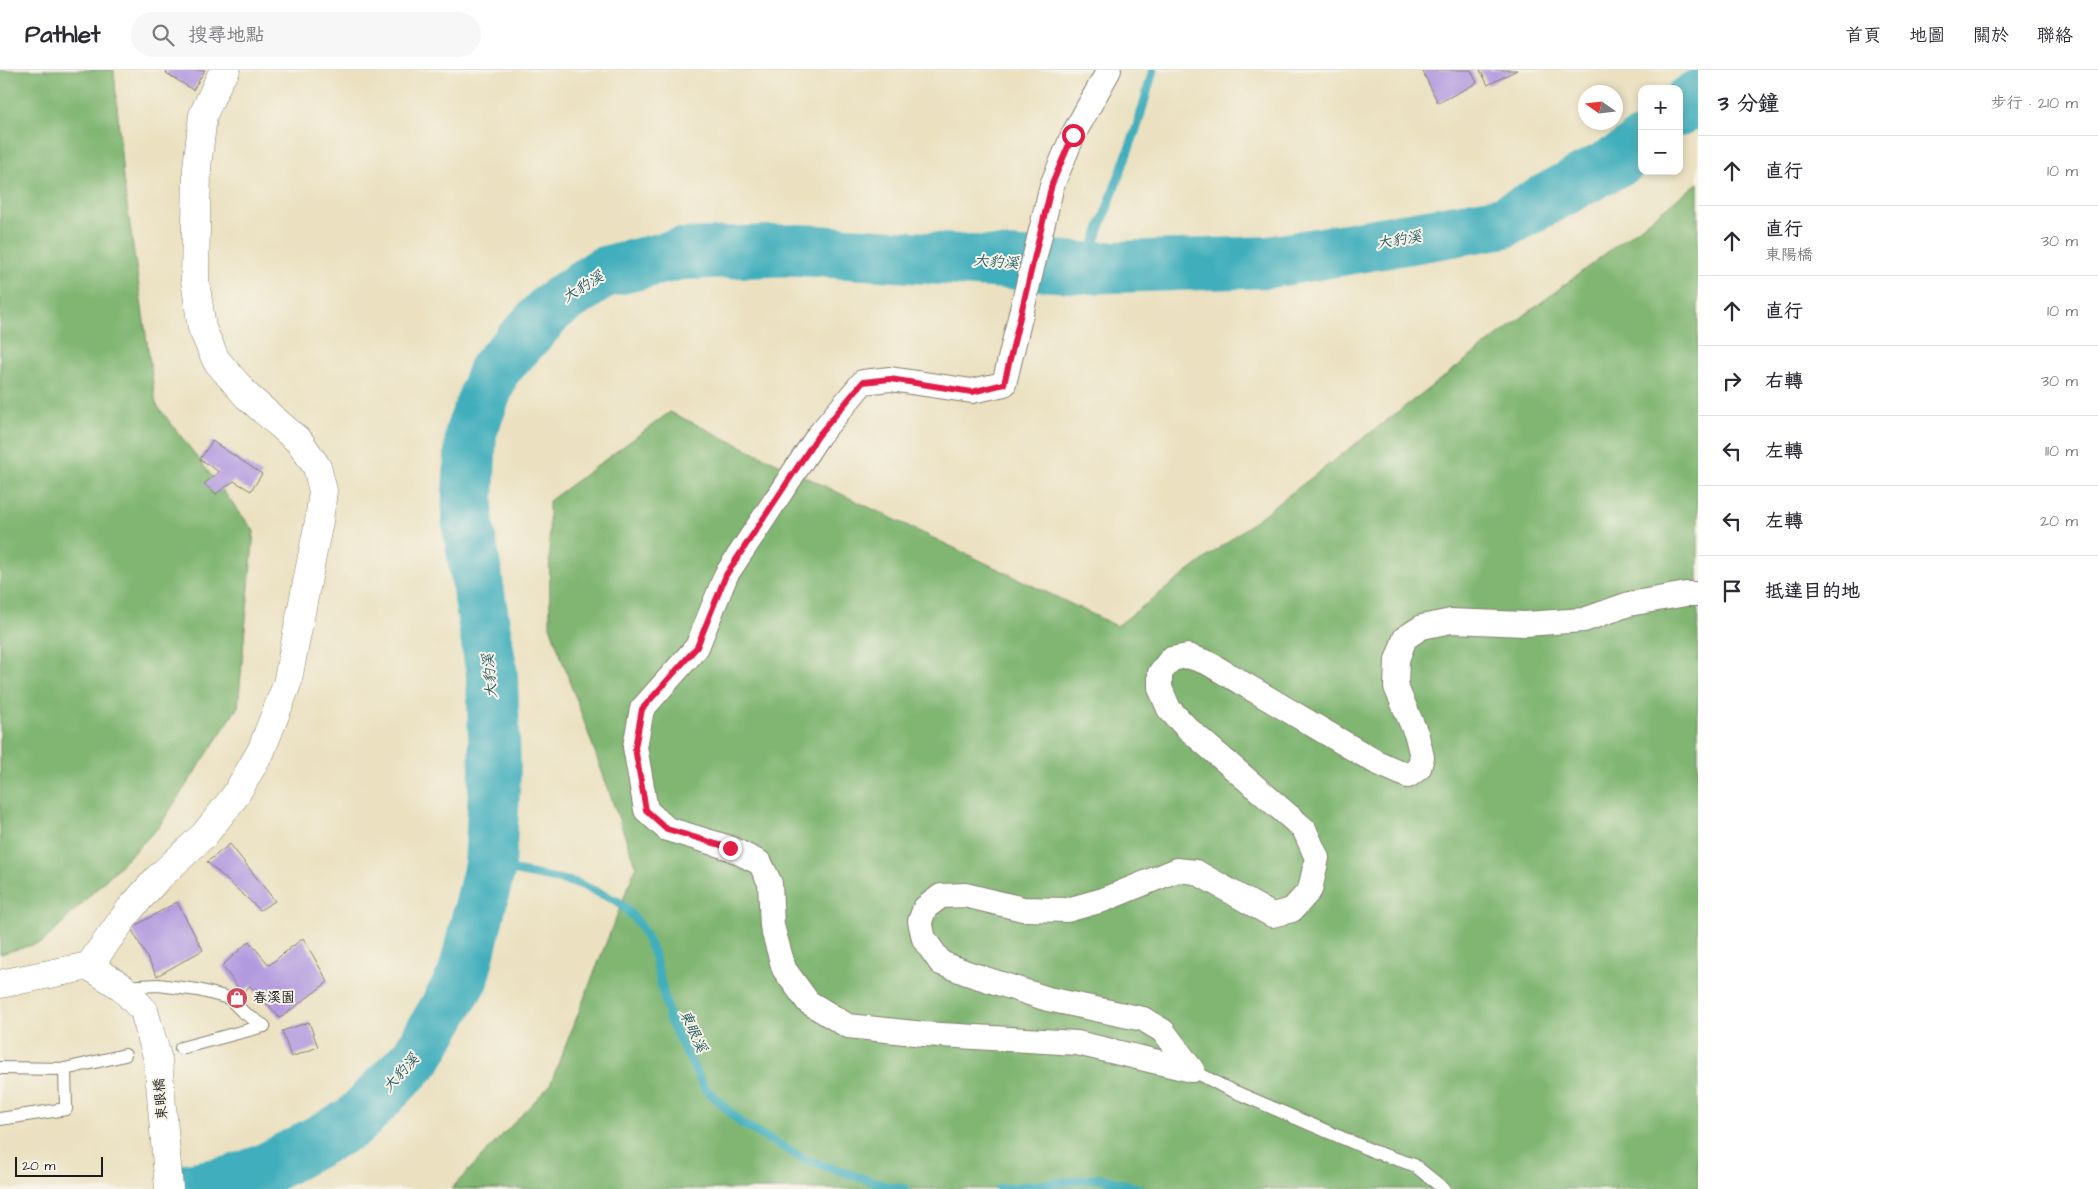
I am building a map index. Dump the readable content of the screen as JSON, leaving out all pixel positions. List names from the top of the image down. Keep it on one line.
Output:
{"streets":{"street":["東眼橋"]},"water":["大豹溪","東眼溪"],"places":{"shop":["春溪園"]},"scale_bar":"20 m","north":"left","page":{"header":"Pathlet","search":"搜尋地點","nav":["首頁","地圖","關於","聯絡"],"heading":["3 分鐘","步行 · 210 m"],"map_buttons":["+","−"],"list":[["直行","10 m"],["直行","東陽橋","30 m"],["直行","10 m"],["右轉","30 m"],["左轉","110 m"],["左轉","20 m"],"抵達目的地"],"scale":"20 m"}}
